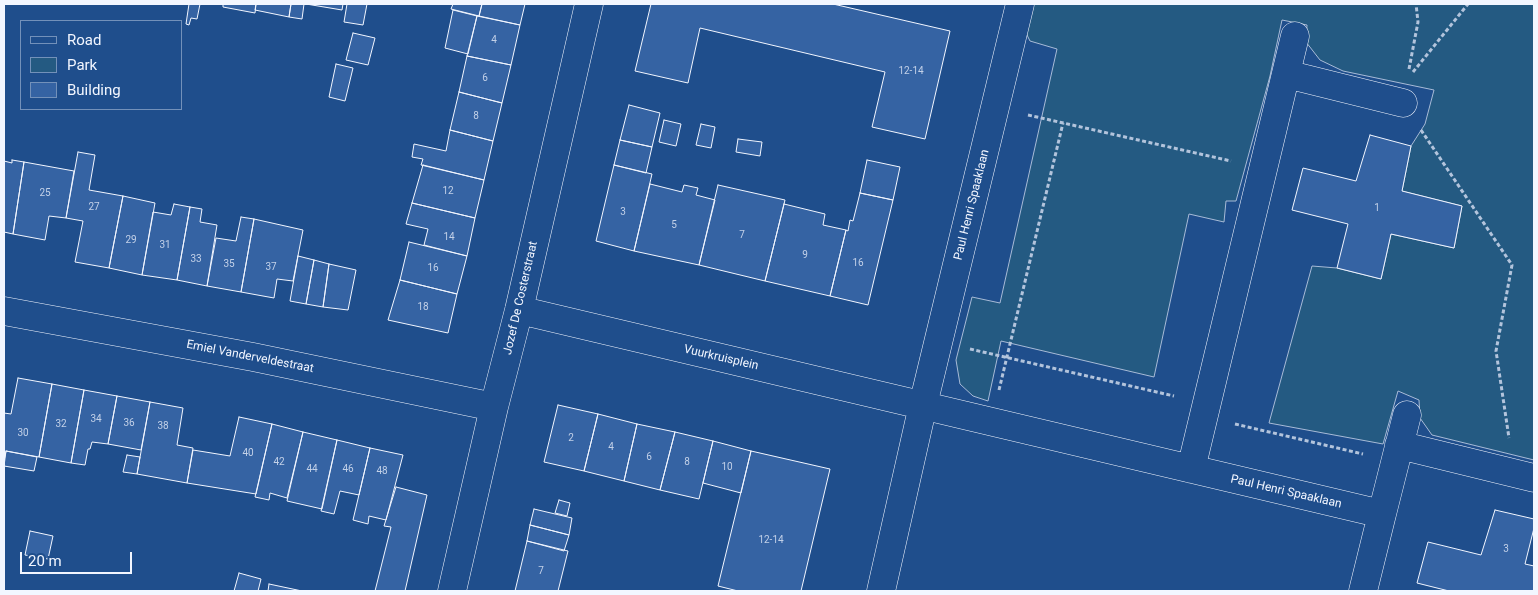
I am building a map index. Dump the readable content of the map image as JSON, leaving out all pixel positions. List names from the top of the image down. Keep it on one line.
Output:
{"streets":{"street":["Paul Henri Spaaklaan","Jozef De Costerstraat","Emiel Vanderveldestraat","Vuurkruisplein"]},"crossings":[["Paul Henri Spaaklaan","Vuurkruisplein"],["Jozef De Costerstraat","Emiel Vanderveldestraat"],["Jozef De Costerstraat","Vuurkruisplein"]],"house_numbers":["4","12-14","6","8","12","25","27","1","3","5","7","14","29","31","9","33","16","35","37","16","18","34","36","32","38","30","2","4","40","6","42","8","10","44","46","48","12-14","3","7"],"legend":["Road","Park","Building"],"scale_bar":"20 m"}
